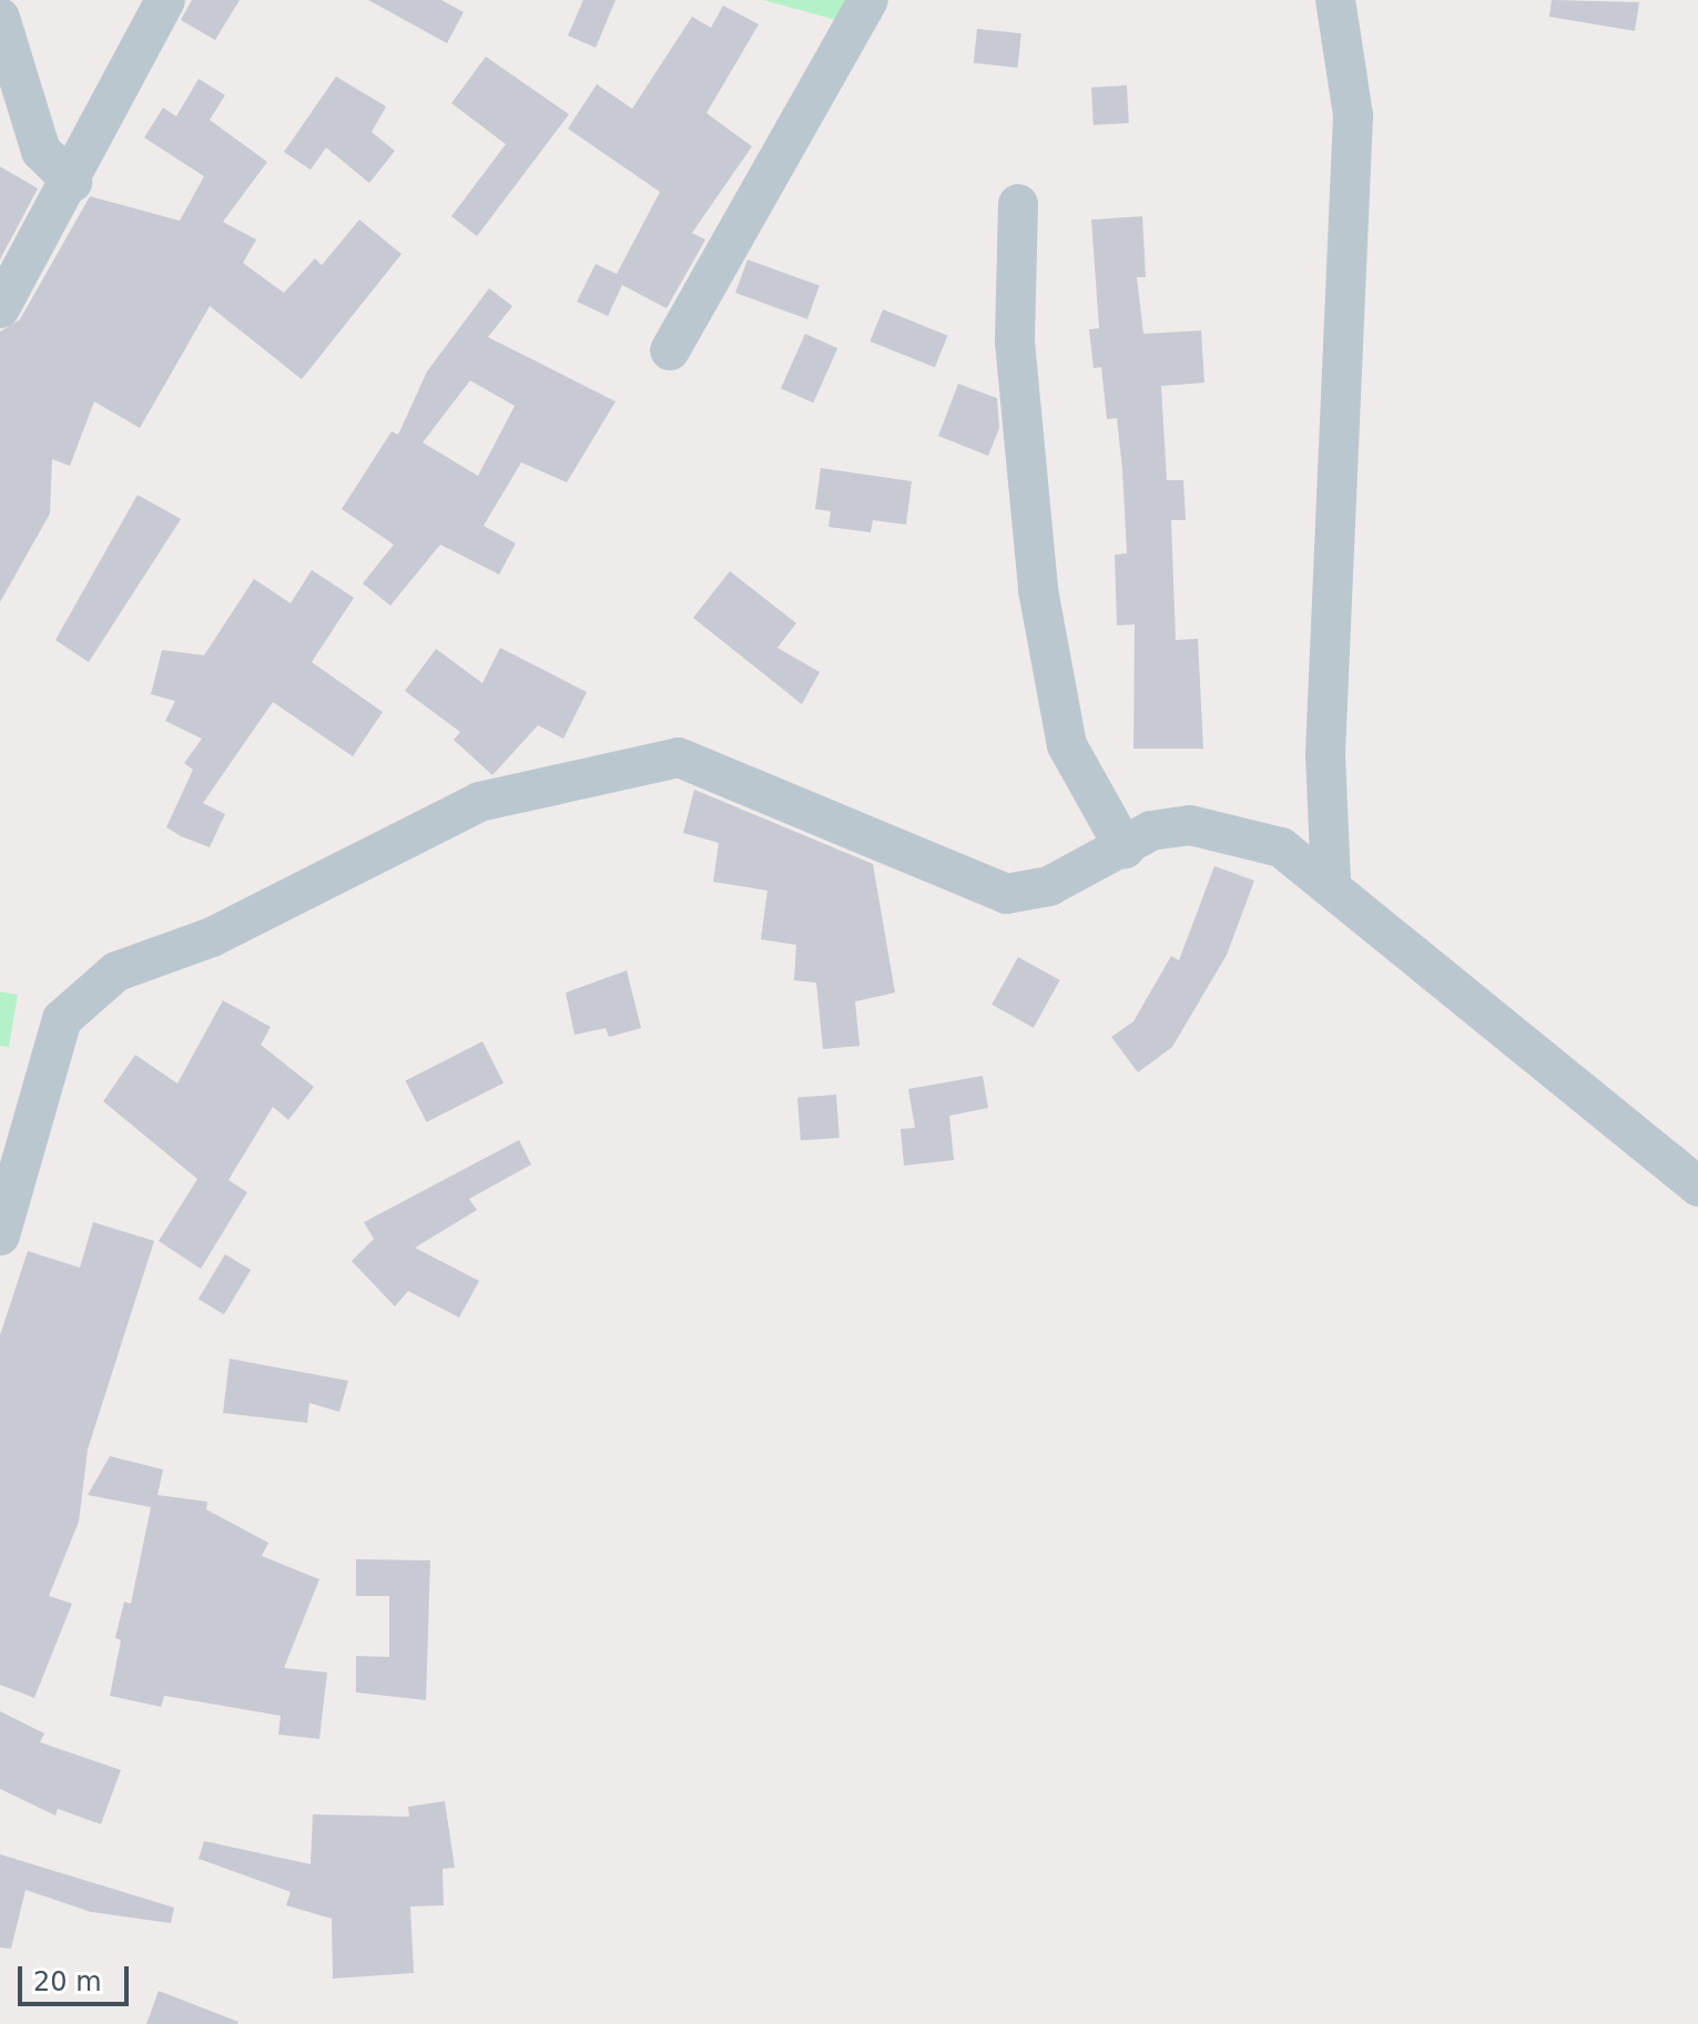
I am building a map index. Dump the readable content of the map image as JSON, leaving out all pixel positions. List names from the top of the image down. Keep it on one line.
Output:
{"scale_bar":"20 m"}
